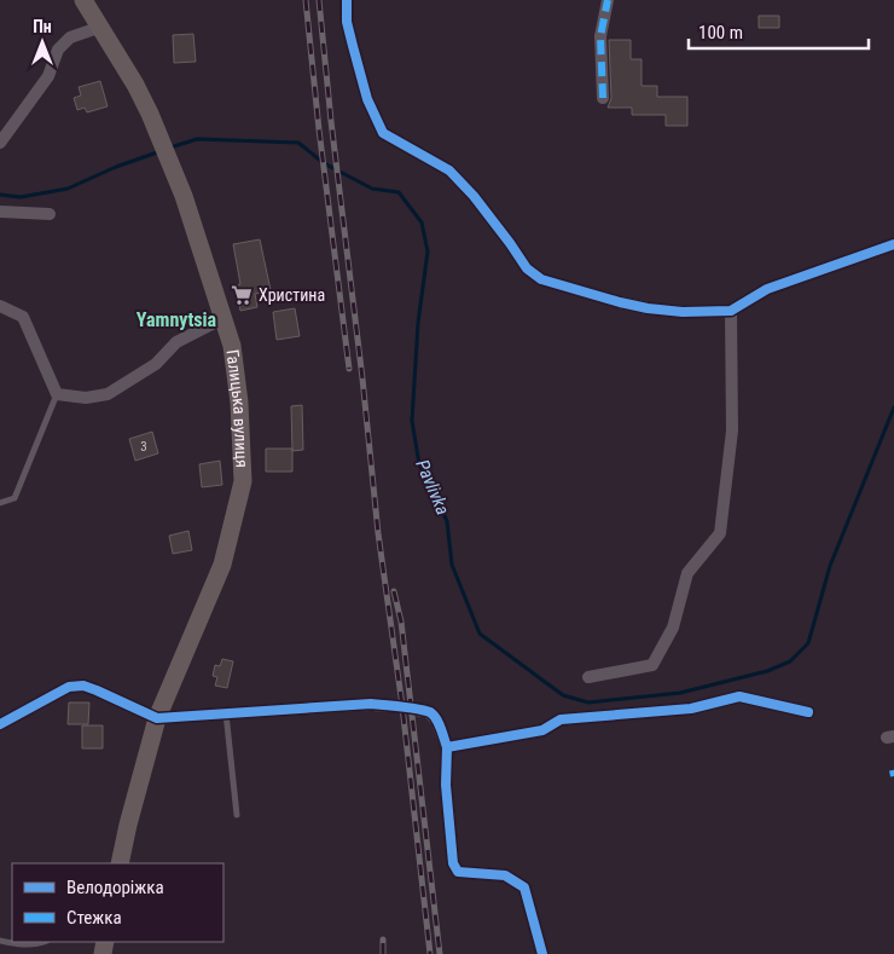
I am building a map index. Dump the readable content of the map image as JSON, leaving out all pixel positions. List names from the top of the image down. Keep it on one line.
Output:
{"streets":{"main road":["Галицька вулиця"]},"districts":["Yamnytsia"],"water":["Pavlivka"],"places":{"supermarket":["Христина"]},"house_numbers":["3"],"legend":["Велодоріжка","Стежка"],"scale_bar":"100 m","north":"top"}
